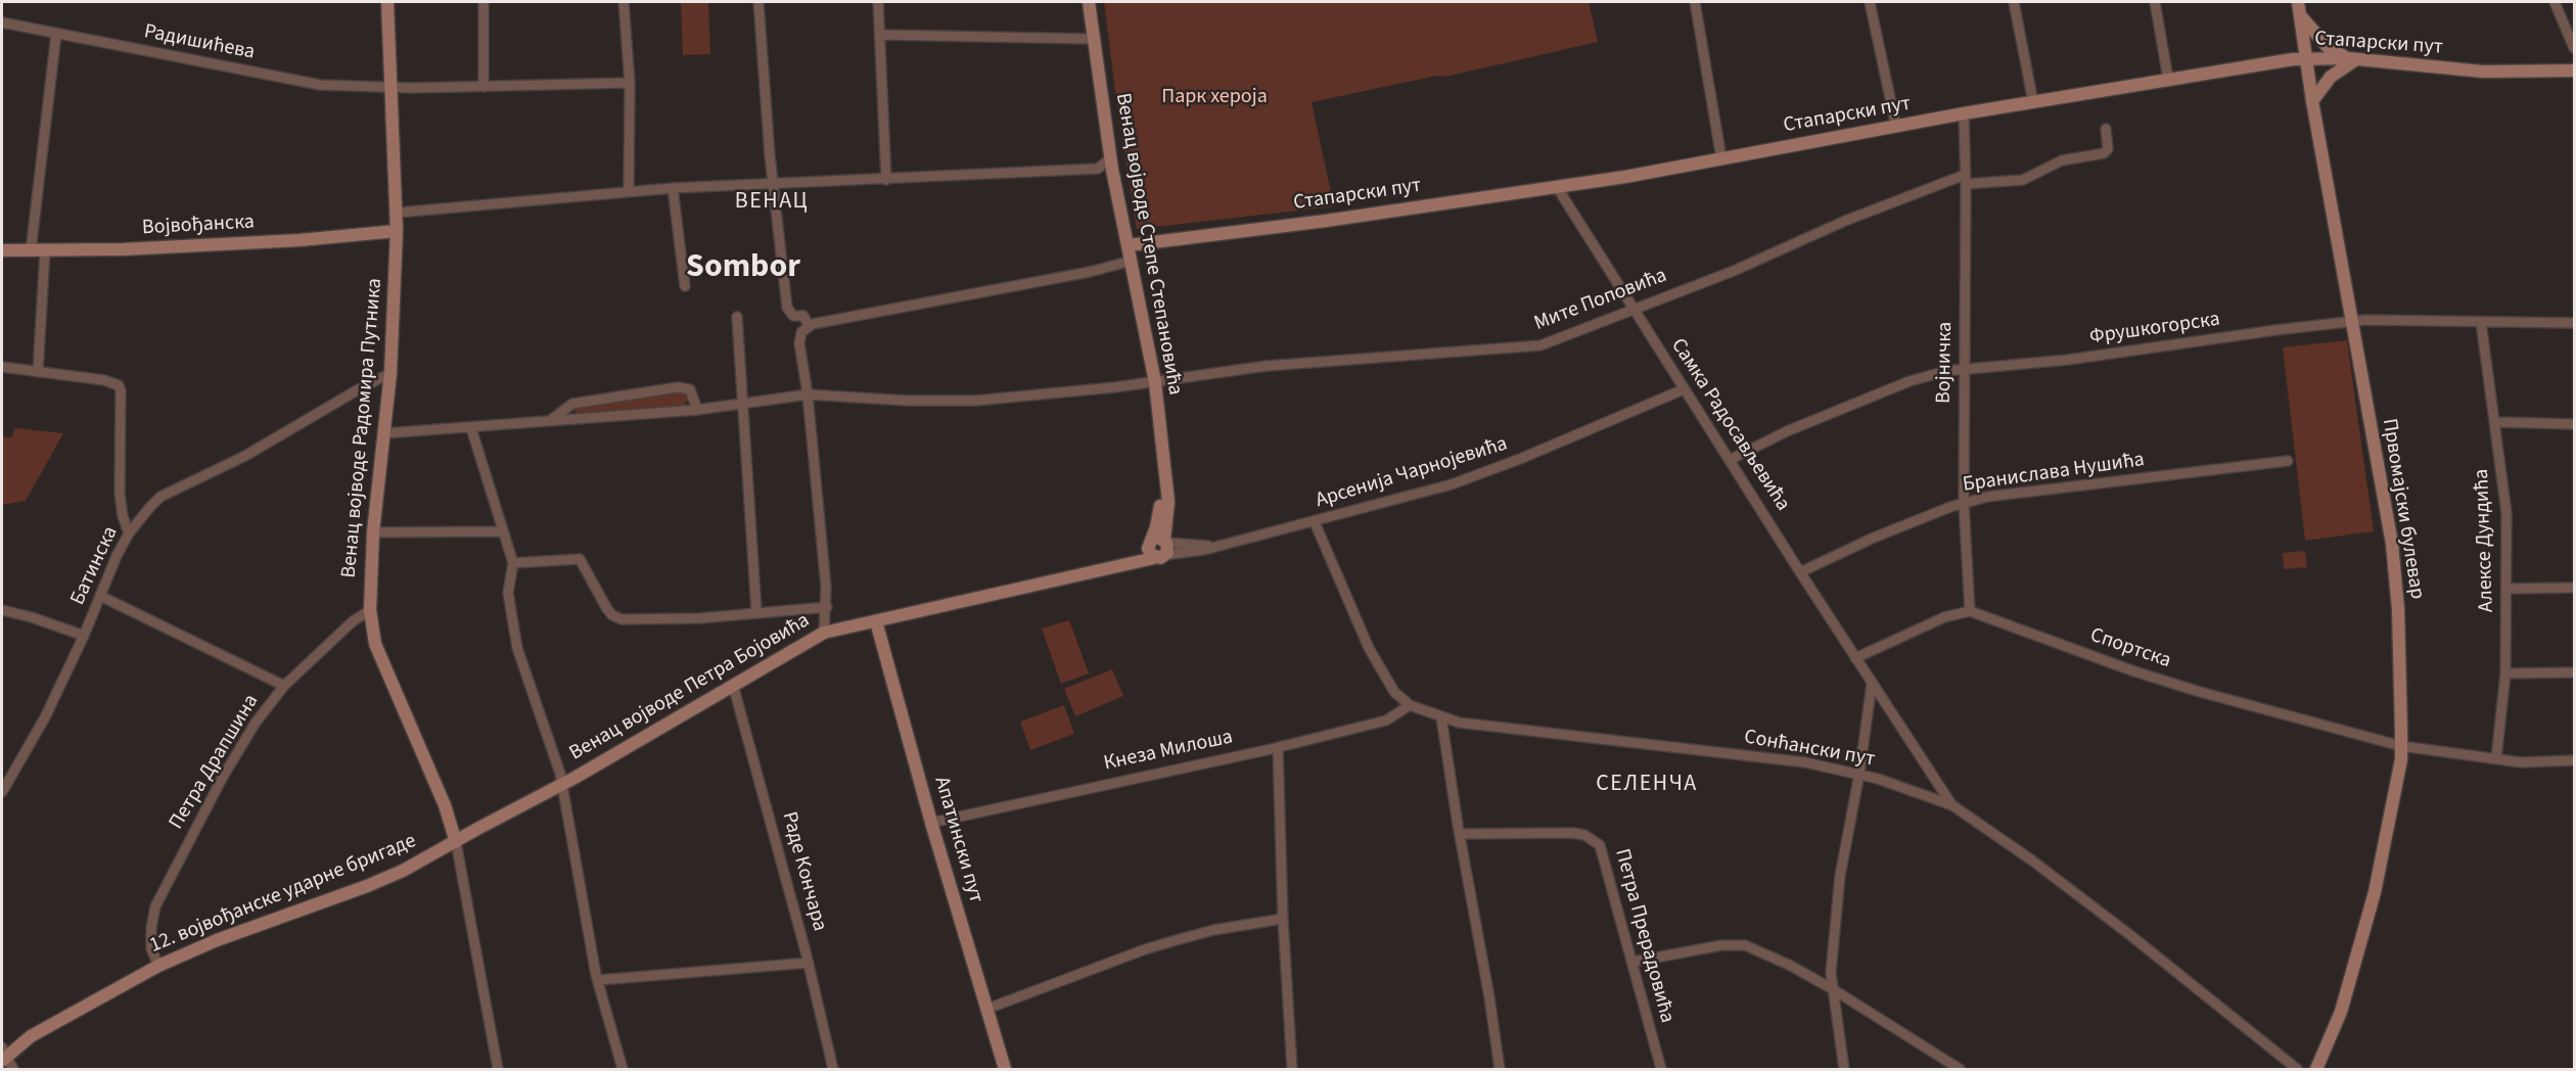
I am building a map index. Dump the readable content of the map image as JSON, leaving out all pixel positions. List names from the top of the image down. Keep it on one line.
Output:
{"streets":{"main road":["Стапарски пут","Војвођанска","Венац војводе Степе Степановића","Венац војводе Радомира Путника","Првомајски булевар","Венац војводе Петра Бојовића","Апатински пут","12. војвођанске ударне бригаде"],"street":["Радишићева","Мите Поповића","Фрушкогорска","Војничка","Самка Радосављевића","Арсенија Чарнојевића","Бранислава Нушића","Алексе Дундића","Батинска","Спортска","Сонћански пут","Кнеза Милоша","Петра Драпшина","Раде Кончара","Петра Прерадовића"]},"crossings":[["Радишићева","Венац војводе Радомира Путника"],["Стапарски пут","Венац војводе Степе Степановића"],["Стапарски пут","Војничка"],["Стапарски пут","Самка Радосављевића"],["Стапарски пут","Првомајски булевар"],["Војвођанска","Венац војводе Радомира Путника"],["Венац војводе Степе Степановића","Мите Поповића"],["Венац војводе Степе Степановића","Арсенија Чарнојевића"],["Венац војводе Степе Степановића","Венац војводе Петра Бојовића"],["Мите Поповића","Војничка"],["Мите Поповића","Самка Радосављевића"],["Мите Поповића","Венац војводе Радомира Путника"],["Фрушкогорска","Војничка"],["Фрушкогорска","Самка Радосављевића"],["Фрушкогорска","Првомајски булевар"],["Фрушкогорска","Алексе Дундића"],["Војничка","Бранислава Нушића"],["Војничка","Спортска"],["Самка Радосављевића","Арсенија Чарнојевића"],["Самка Радосављевића","Бранислава Нушића"],["Самка Радосављевића","Сонћански пут"],["Венац војводе Радомира Путника","Батинска"],["Венац војводе Радомира Путника","Венац војводе Петра Бојовића"],["Венац војводе Радомира Путника","Петра Драпшина"],["Венац војводе Радомира Путника","12. војвођанске ударне бригаде"],["Арсенија Чарнојевића","Венац војводе Петра Бојовића"],["Првомајски булевар","Спортска"],["Алексе Дундића","Спортска"],["Венац војводе Петра Бојовића","Апатински пут"],["Венац војводе Петра Бојовића","Раде Кончара"],["Венац војводе Петра Бојовића","12. војвођанске ударне бригаде"],["Сонћански пут","Кнеза Милоша"],["Кнеза Милоша","Апатински пут"],["Петра Драпшина","12. војвођанске ударне бригаде"]],"districts":["ВЕНАЦ","Sombor","СЕЛЕНЧА"],"parks":["Парк хероја"]}
